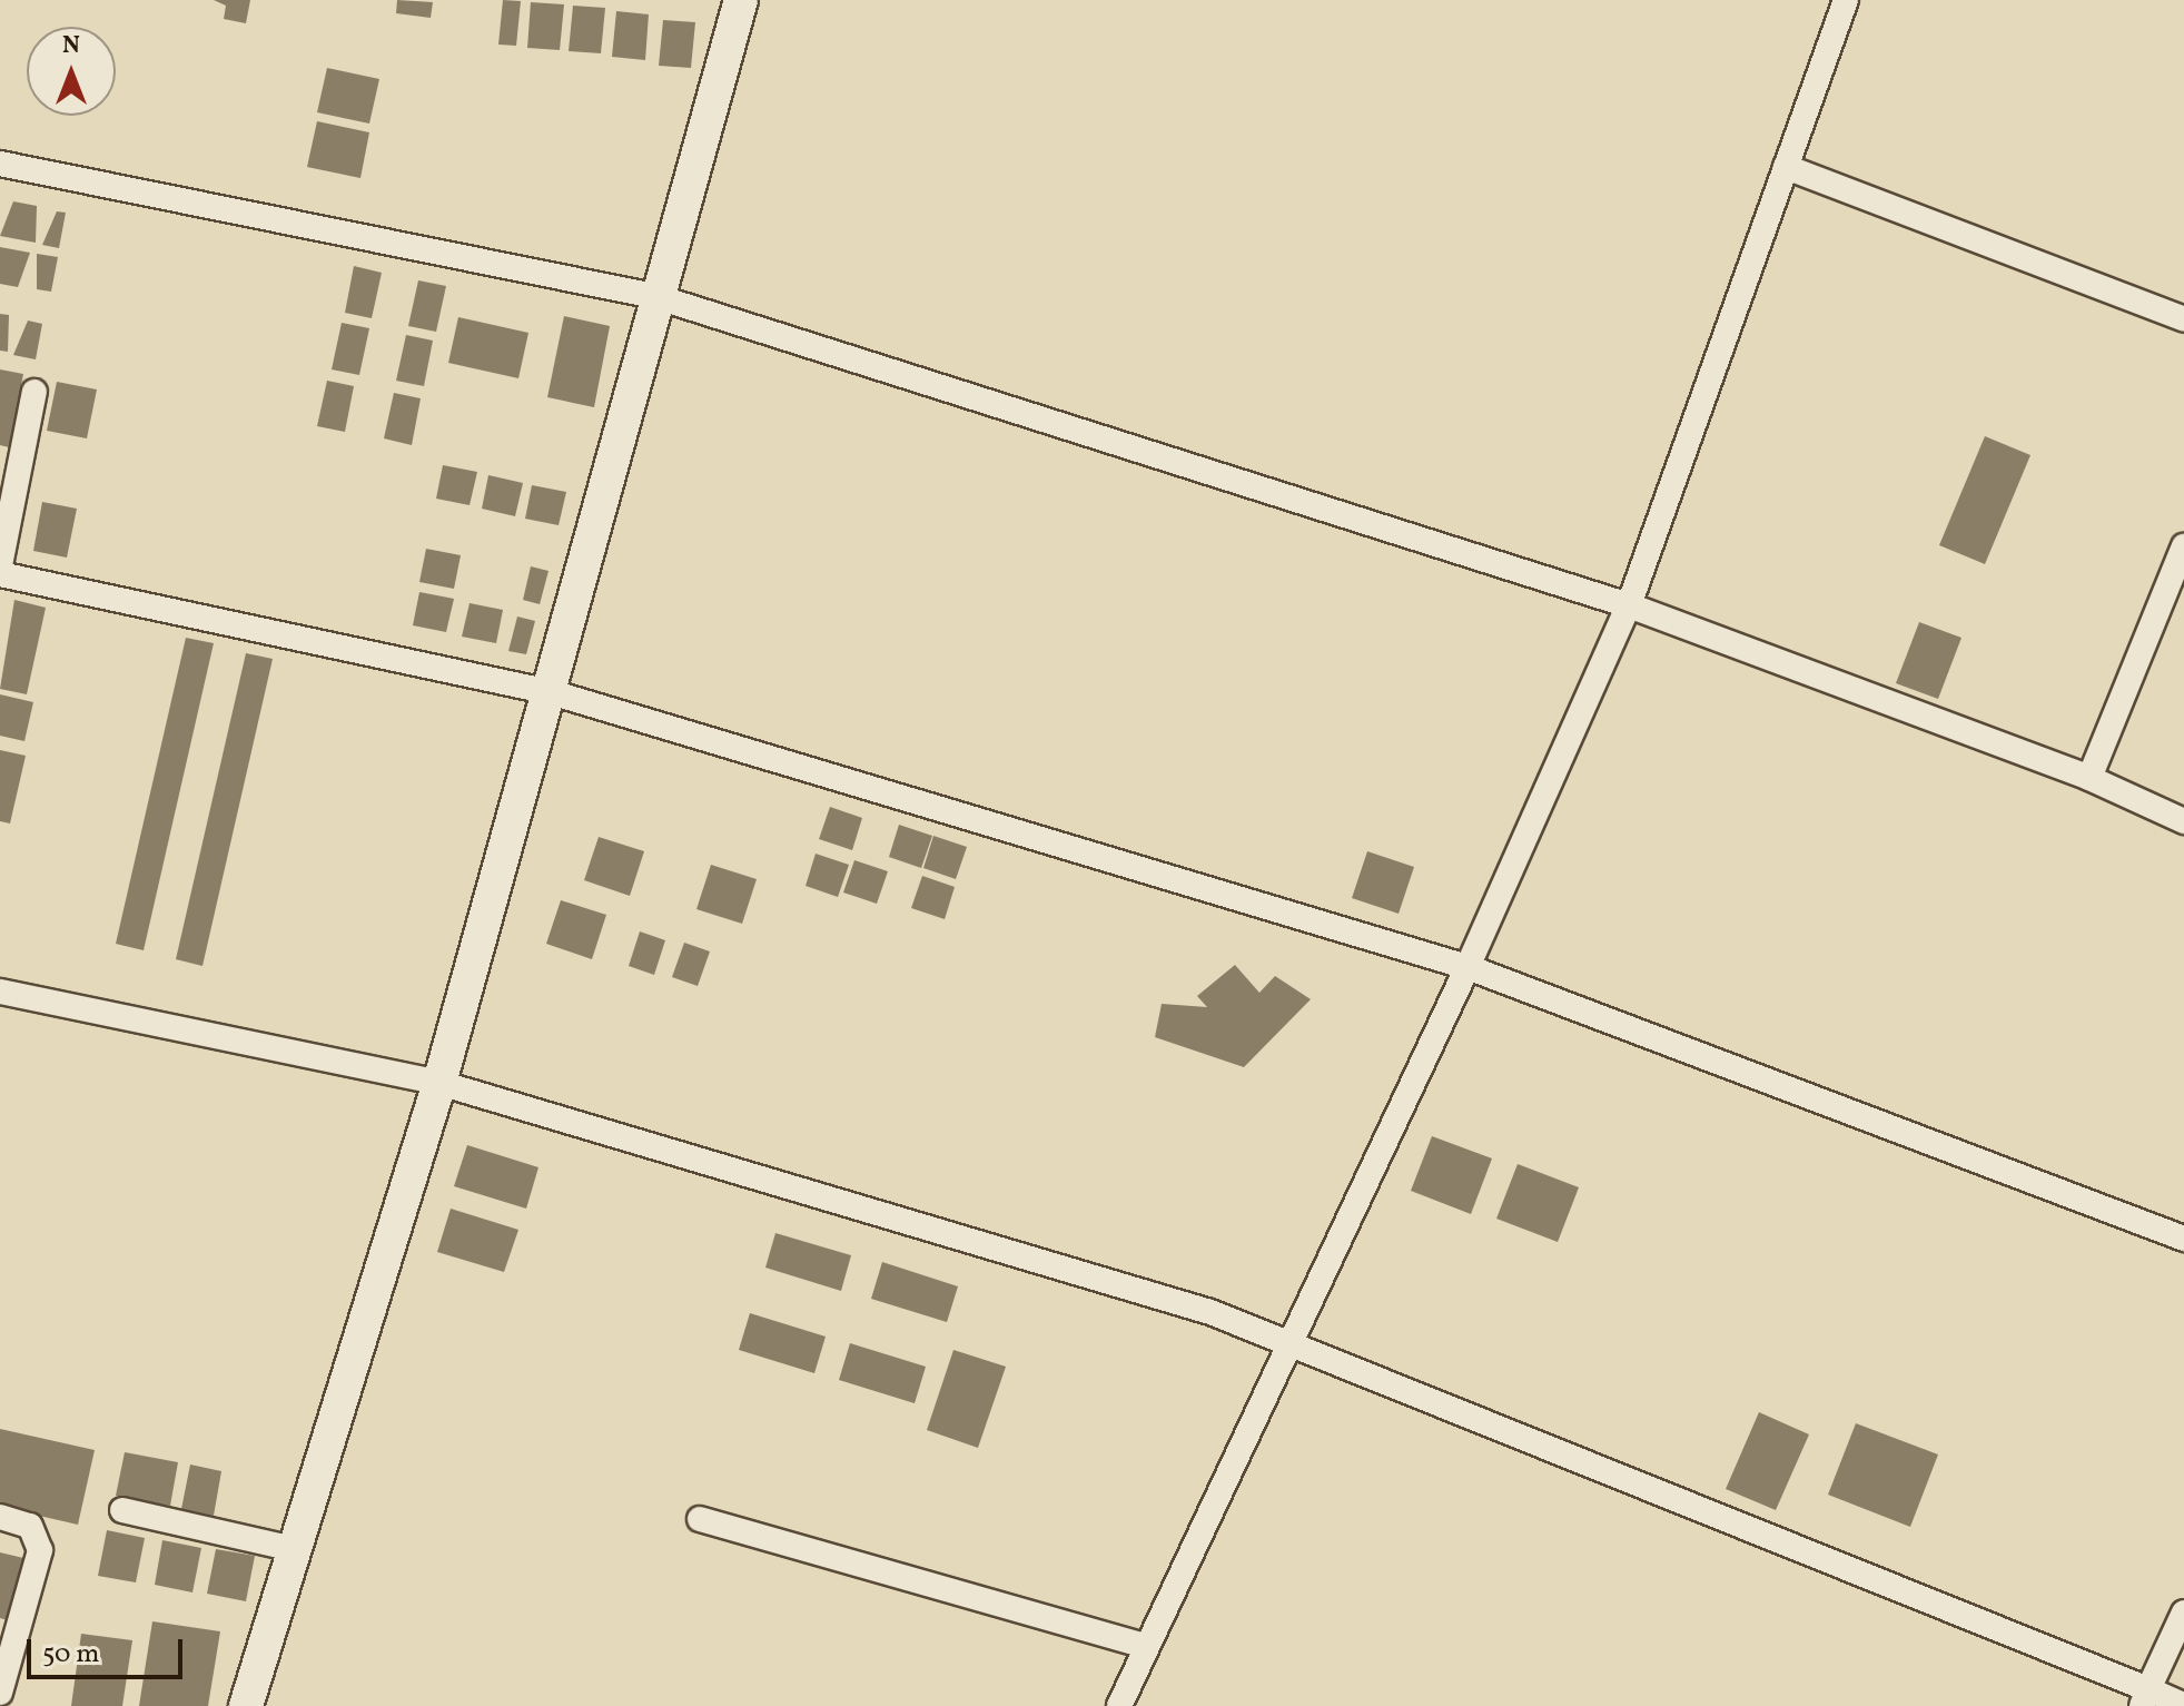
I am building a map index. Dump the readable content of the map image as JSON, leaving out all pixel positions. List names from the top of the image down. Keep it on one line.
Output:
{"scale_bar":"50 m","north":"top"}
